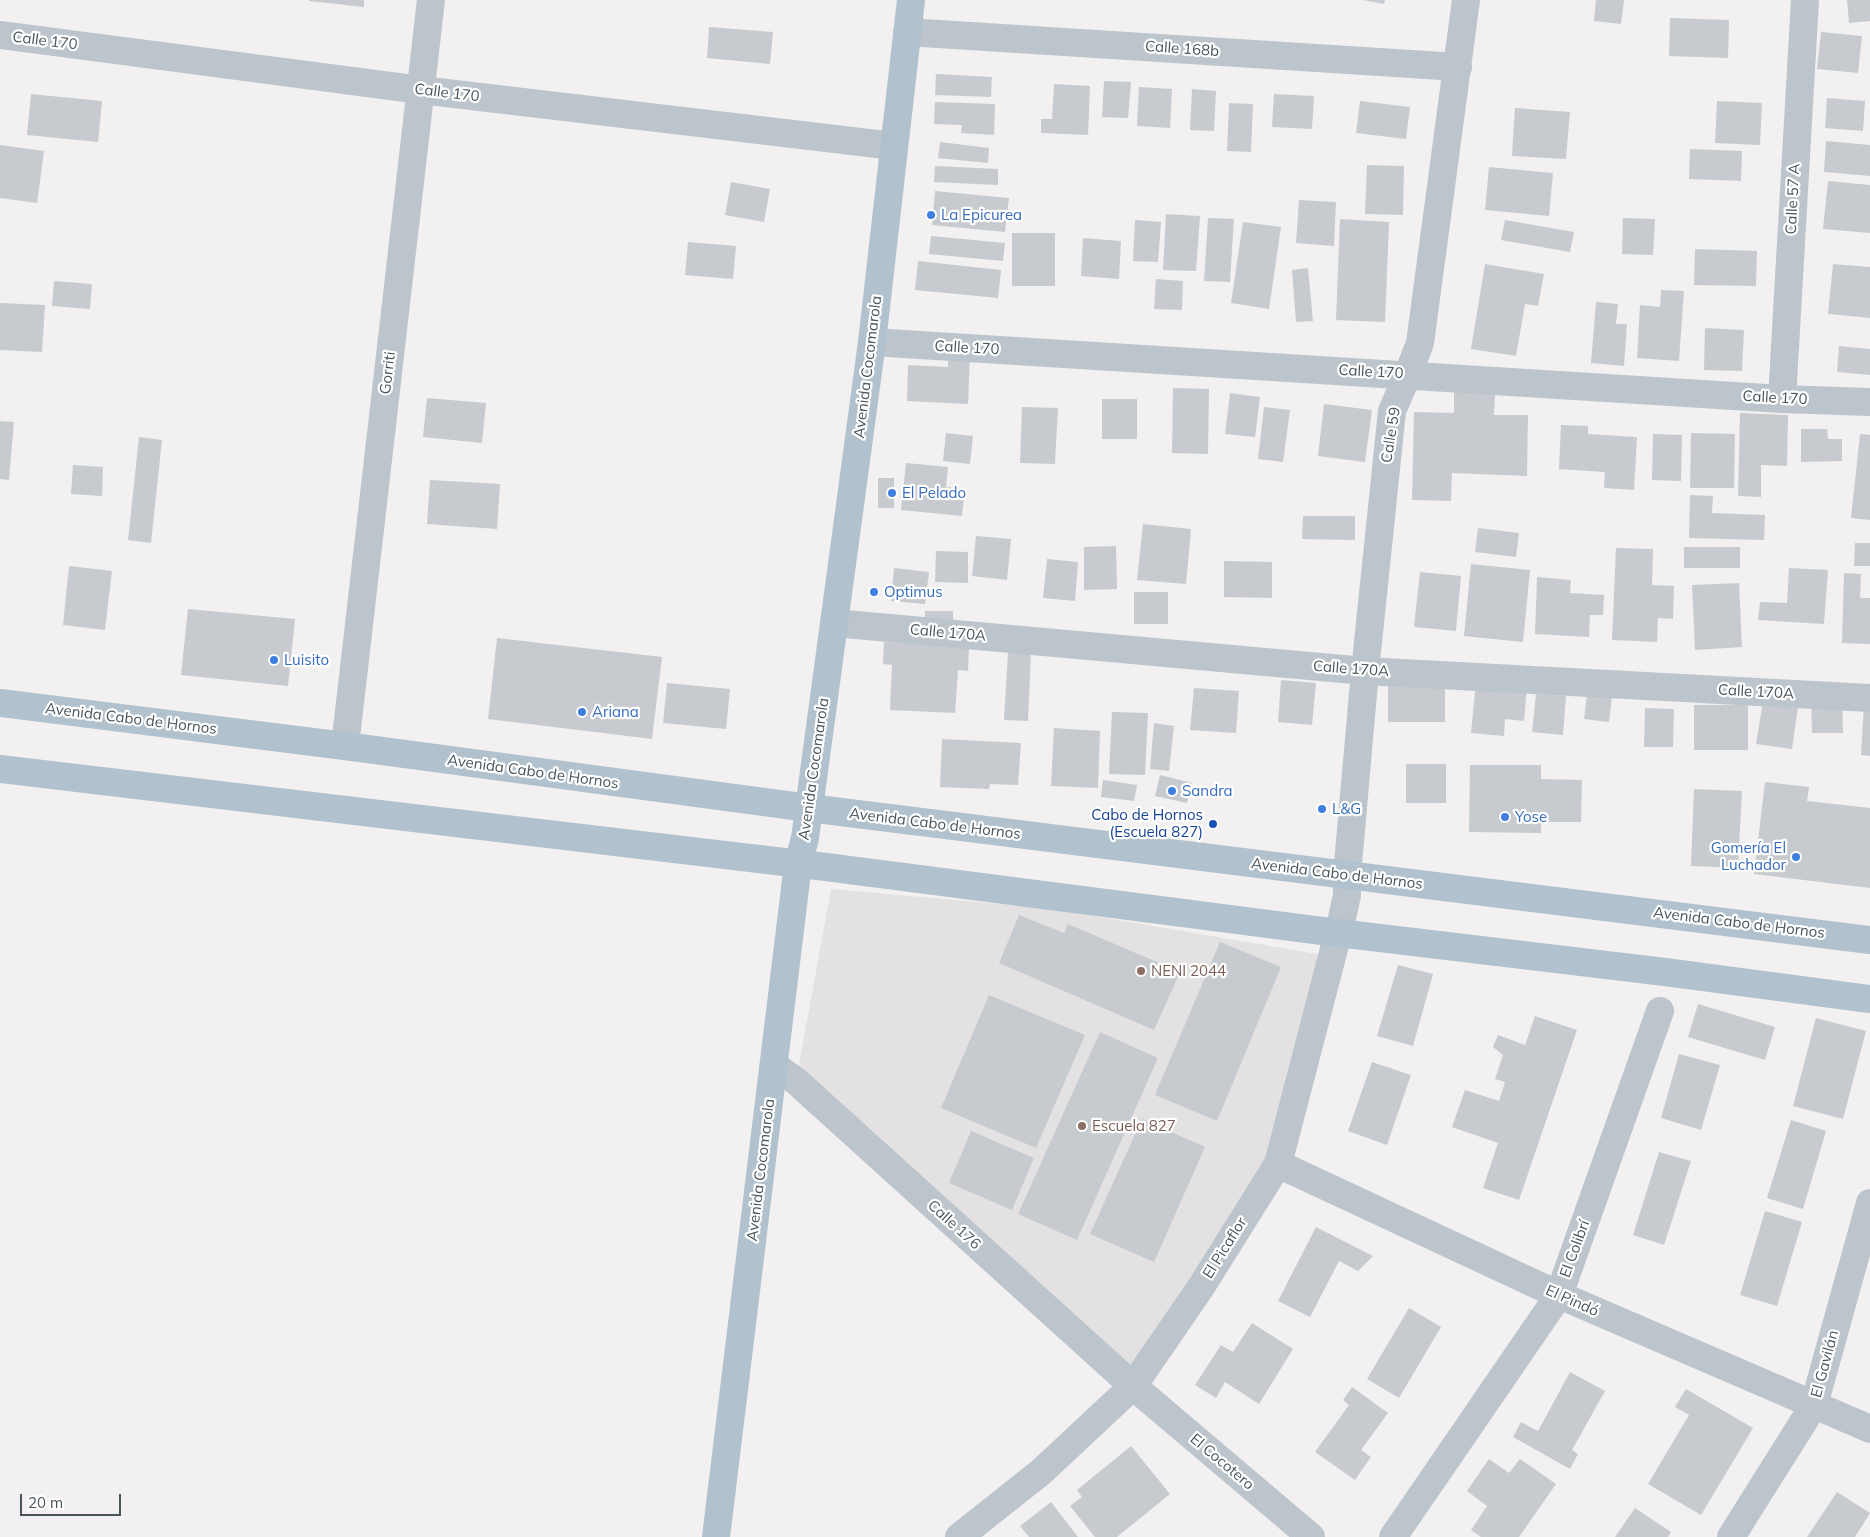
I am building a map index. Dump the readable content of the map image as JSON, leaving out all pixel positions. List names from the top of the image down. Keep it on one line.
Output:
{"streets":{"main road":["Avenida Cocomarola","Avenida Cabo de Hornos"],"street":["Calle 170","Calle 168b","Calle 57 A","Gorriti","Calle 59","Calle 170A","Calle 176","El Picaflor","El Colibrí","El Pindó","El Gavilán","El Cocotero"]},"crossings":[["Calle 170","Calle 57 A"],["Calle 170","Avenida Cocomarola"],["Calle 170","Gorriti"],["Calle 170","Calle 59"],["Calle 168b","Avenida Cocomarola"],["Calle 168b","Calle 59"],["Avenida Cocomarola","Calle 170A"],["Avenida Cocomarola","Avenida Cabo de Hornos"],["Avenida Cocomarola","Calle 176"],["Gorriti","Avenida Cabo de Hornos"],["Calle 59","Calle 170A"],["Calle 59","Avenida Cabo de Hornos"],["Calle 59","El Picaflor"],["Avenida Cabo de Hornos","El Picaflor"],["Calle 176","El Picaflor"],["Calle 176","El Cocotero"],["El Picaflor","El Pindó"],["El Picaflor","El Cocotero"],["El Colibrí","El Pindó"],["El Pindó","El Gavilán"]],"places":["La Epicurea","El Pelado","Optimus","Luisito","Ariana","Sandra","L&G","Yose","Cabo de Hornos (Escuela 827)","Gomería El Luchador","NENI 2044","Escuela 827"],"scale_bar":"20 m"}
